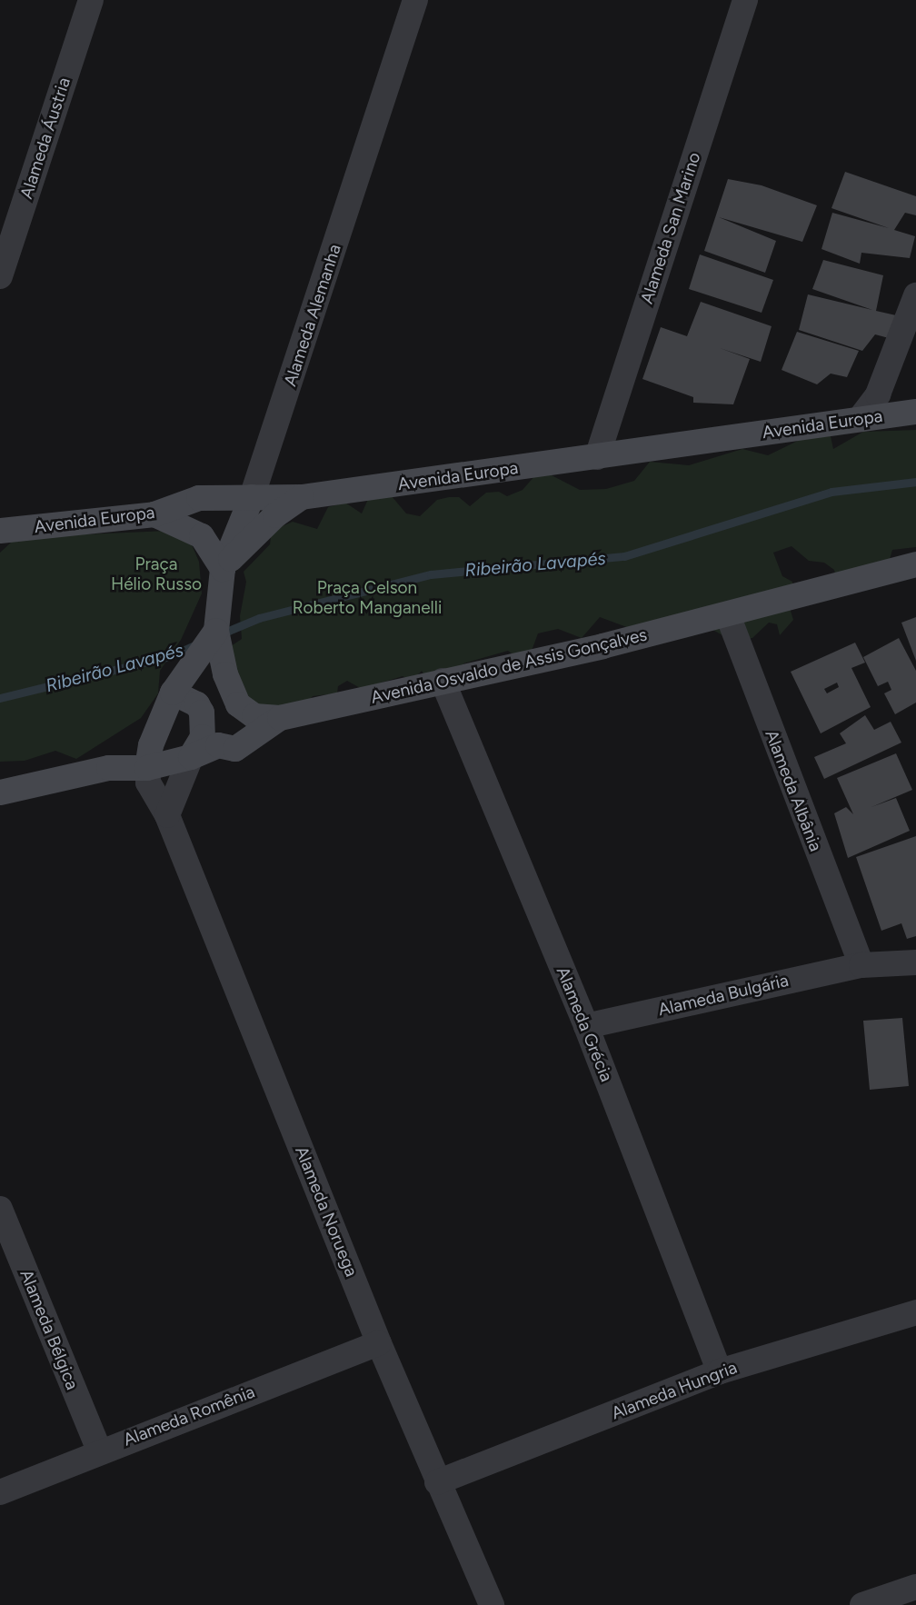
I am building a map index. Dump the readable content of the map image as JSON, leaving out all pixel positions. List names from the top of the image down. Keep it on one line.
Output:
{"streets":{"street":["Alameda Áustria","Alameda San Marino","Alameda Alemanha","Avenida Europa","Avenida Osvaldo de Assis Gonçalves","Alameda Albânia","Alameda Bulgária","Alameda Grécia","Alameda Noruega","Alameda Bélgica","Alameda Hungria","Alameda Romênia"]},"crossings":[["Alameda San Marino","Avenida Europa"],["Alameda Alemanha","Avenida Europa"],["Alameda Alemanha","Avenida Osvaldo de Assis Gonçalves"],["Alameda Alemanha","Alameda Noruega"],["Avenida Osvaldo de Assis Gonçalves","Alameda Albânia"],["Avenida Osvaldo de Assis Gonçalves","Alameda Grécia"],["Avenida Osvaldo de Assis Gonçalves","Alameda Noruega"],["Alameda Albânia","Alameda Bulgária"],["Alameda Bulgária","Alameda Grécia"],["Alameda Grécia","Alameda Hungria"],["Alameda Noruega","Alameda Hungria"],["Alameda Noruega","Alameda Romênia"],["Alameda Bélgica","Alameda Romênia"]],"water":["Ribeirão Lavapés"],"parks":["Praça Hélio Russo","Praça Celson Roberto Manganelli"]}
